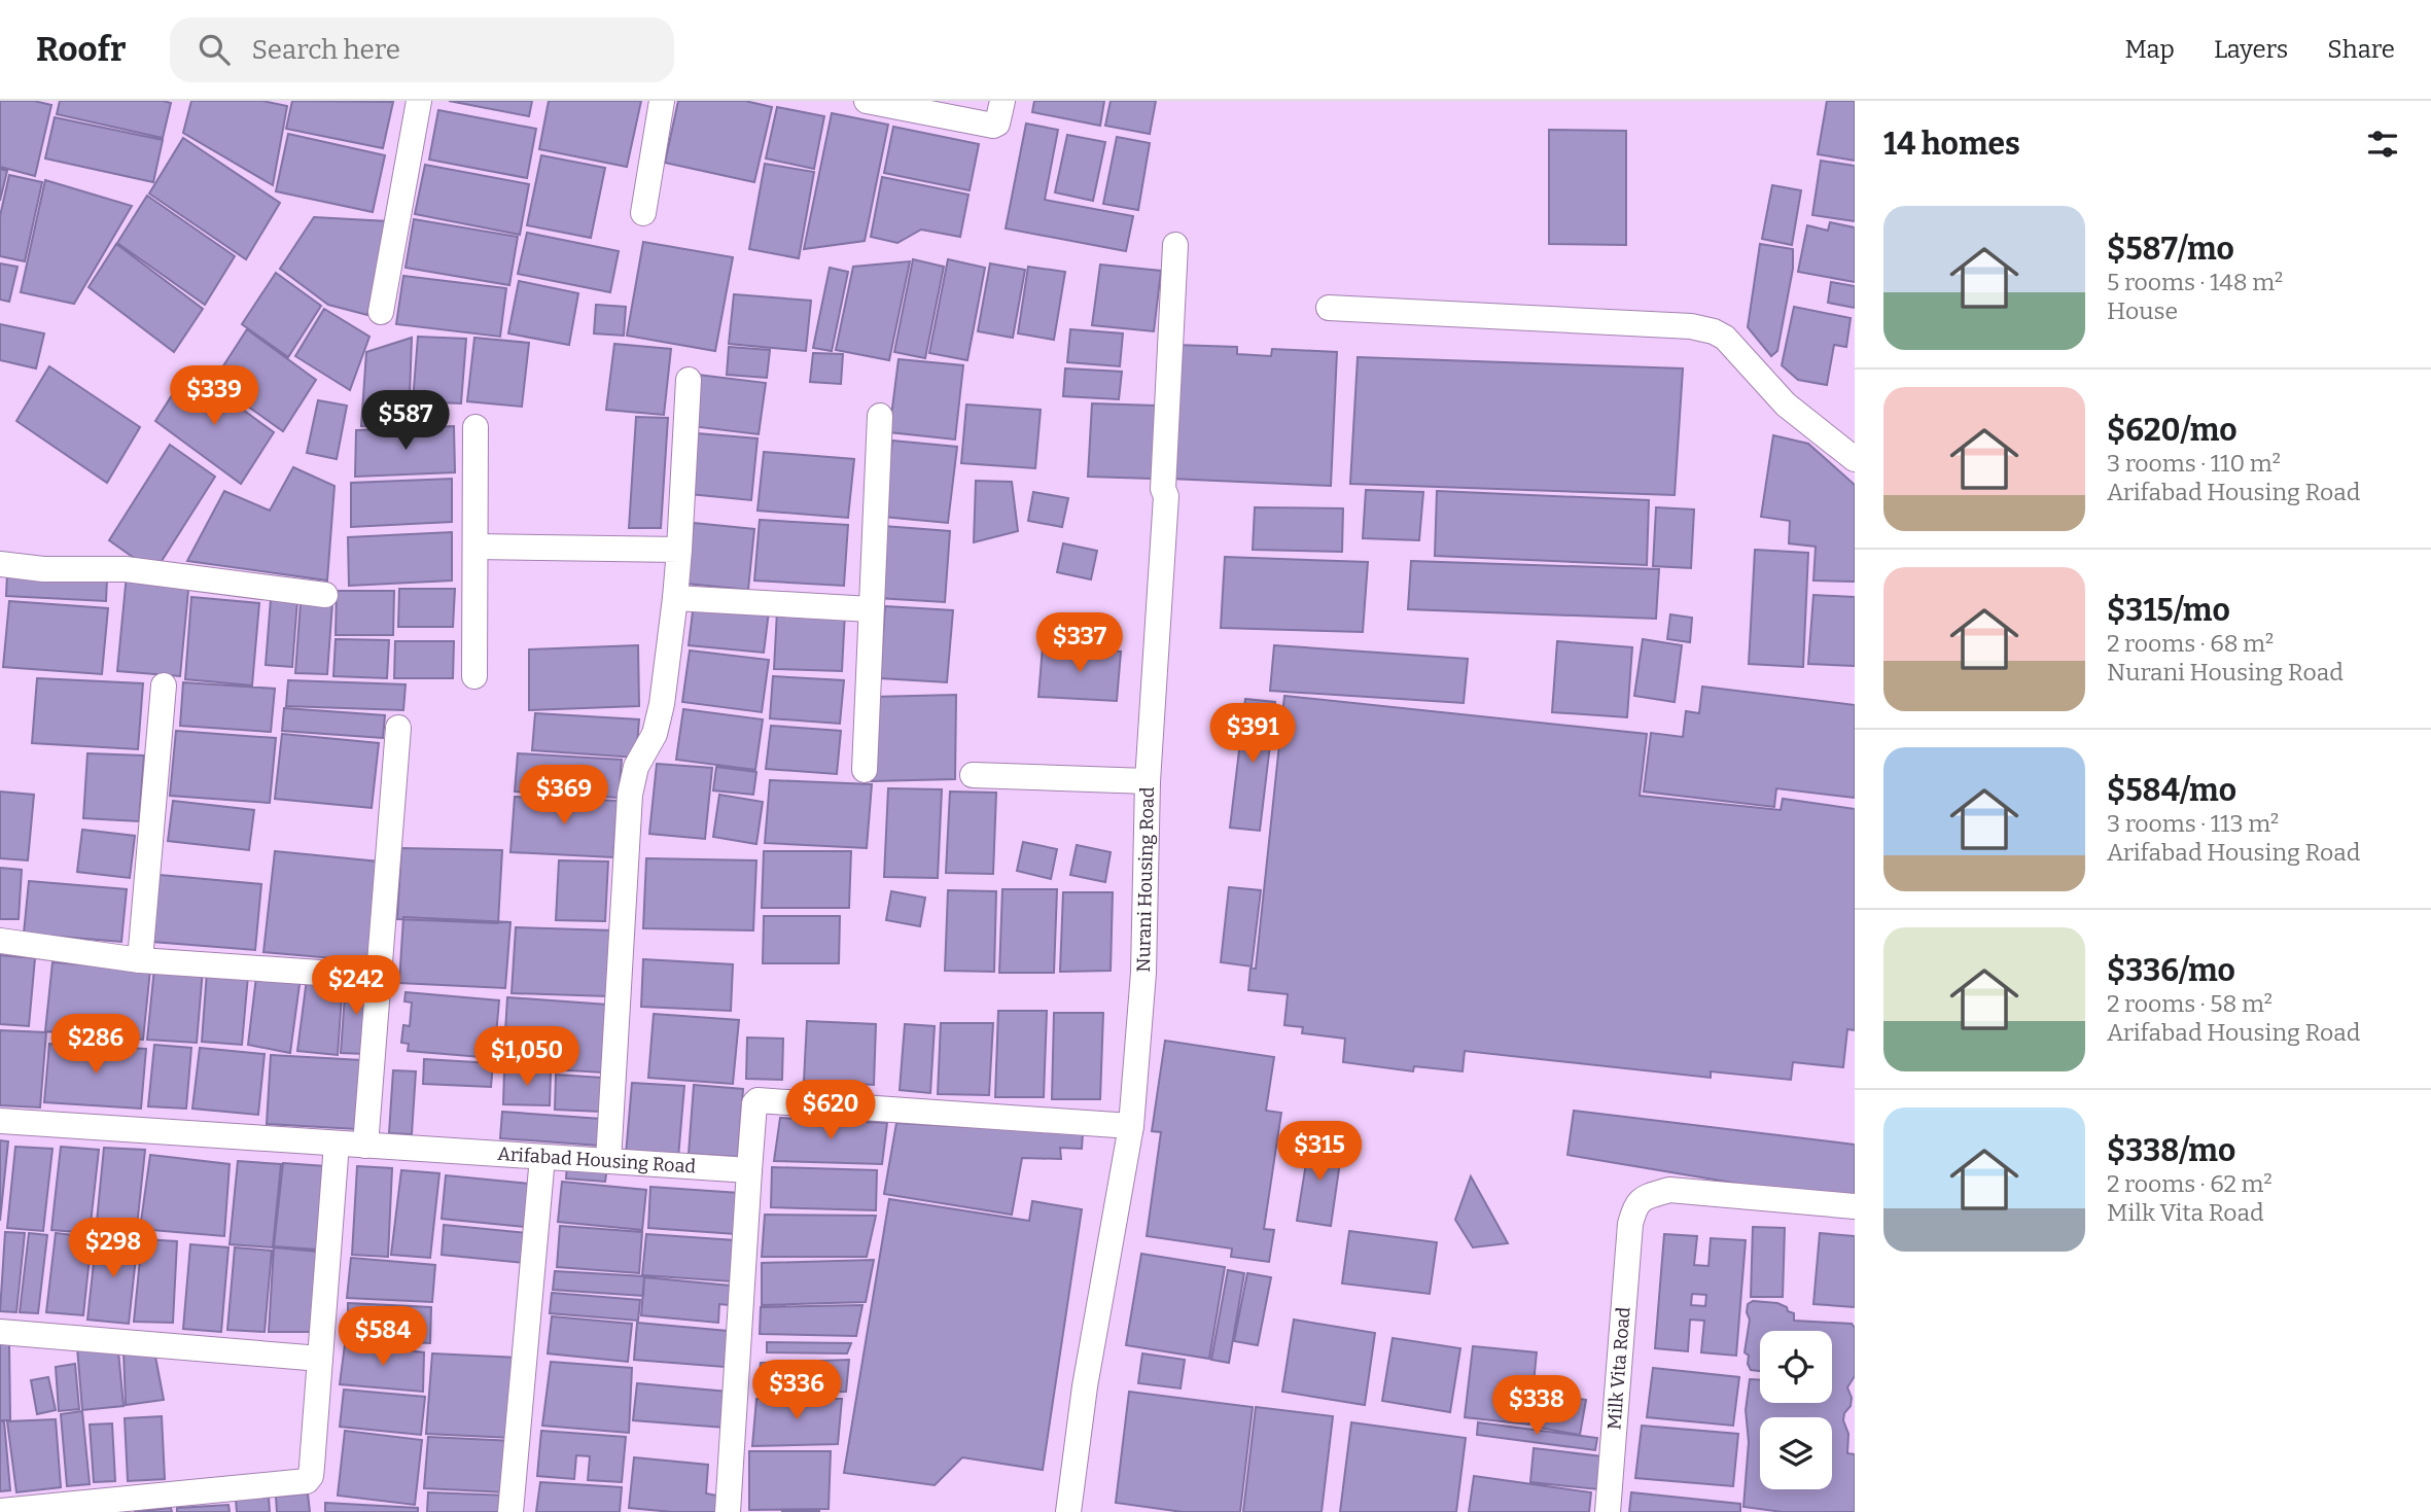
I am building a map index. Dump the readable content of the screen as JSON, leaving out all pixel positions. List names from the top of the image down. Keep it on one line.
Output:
{"streets":{"street":["Nurani Housing Road","Arifabad Housing Road","Milk Vita Road"]},"page":{"header":"Roofr","search":"Search here","nav":["Map","Layers","Share"],"heading":"14 homes","list":[{"name":"$587/mo","note":"5 rooms · 148 m² · House"},{"name":"$620/mo","note":"3 rooms · 110 m² · Arifabad Housing Road"},{"name":"$315/mo","note":"2 rooms · 68 m² · Nurani Housing Road"},{"name":"$584/mo","note":"3 rooms · 113 m² · Arifabad Housing Road"},{"name":"$336/mo","note":"2 rooms · 58 m² · Arifabad Housing Road"},{"name":"$338/mo","note":"2 rooms · 62 m² · Milk Vita Road"}],"price":["$339","$587","$337","$391","$369","$242","$286","$1,050","$620","$315","$298","$584","$336","$338"]}}
